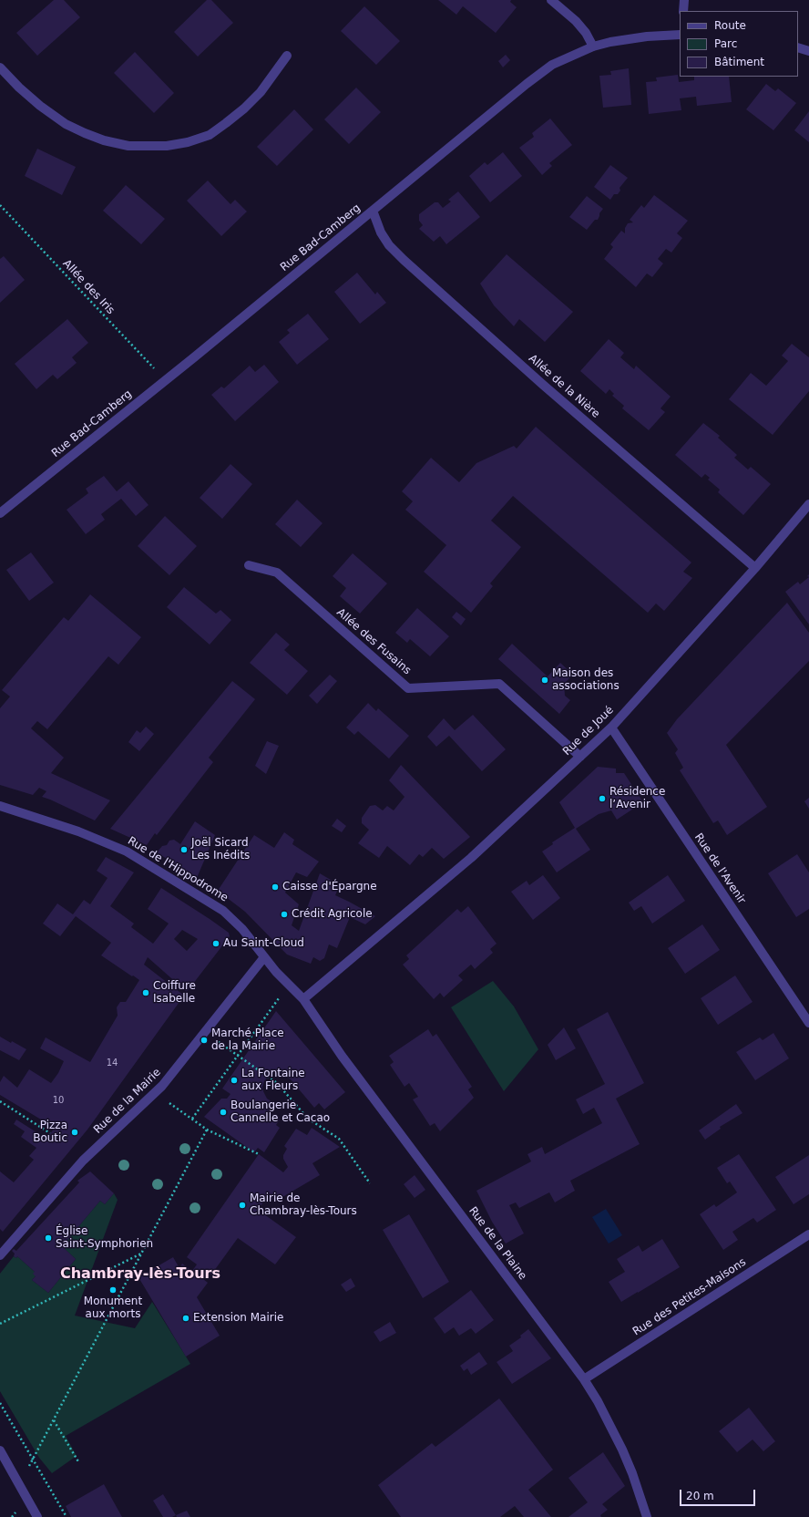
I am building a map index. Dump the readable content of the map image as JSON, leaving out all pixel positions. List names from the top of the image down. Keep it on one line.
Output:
{"streets":{"street":["Rue Bad-Camberg","Allée de la Nière","Allée des Fusains","Rue de Joué","Rue de l'Avenir","Rue de l'Hippodrome","Rue de la Mairie","Rue de la Plaine","Rue des Petites-Maisons"],"path":["Allée des Iris"]},"crossings":[["Rue Bad-Camberg","Allée des Iris"],["Rue Bad-Camberg","Allée de la Nière"],["Allée de la Nière","Rue de Joué"],["Allée des Fusains","Rue de Joué"],["Rue de Joué","Rue de l'Avenir"],["Rue de Joué","Rue de la Plaine"],["Rue de l'Hippodrome","Rue de la Mairie"],["Rue de l'Hippodrome","Rue de la Plaine"],["Rue de la Plaine","Rue des Petites-Maisons"]],"districts":["Chambray-lès-Tours"],"places":["Maison des associations","Résidence l’Avenir","Joël Sicard Les Inédits","Caisse d'Épargne","Crédit Agricole","Au Saint-Cloud","Coiffure Isabelle","Marché Place de la Mairie","La Fontaine aux Fleurs","Boulangerie Cannelle et Cacao","Pizza Boutic","Mairie de Chambray-lès-Tours","Église Saint-Symphorien","Monument aux morts","Extension Mairie"],"house_numbers":["14","10"],"legend":["Route","Parc","Bâtiment"],"scale_bar":"20 m"}
